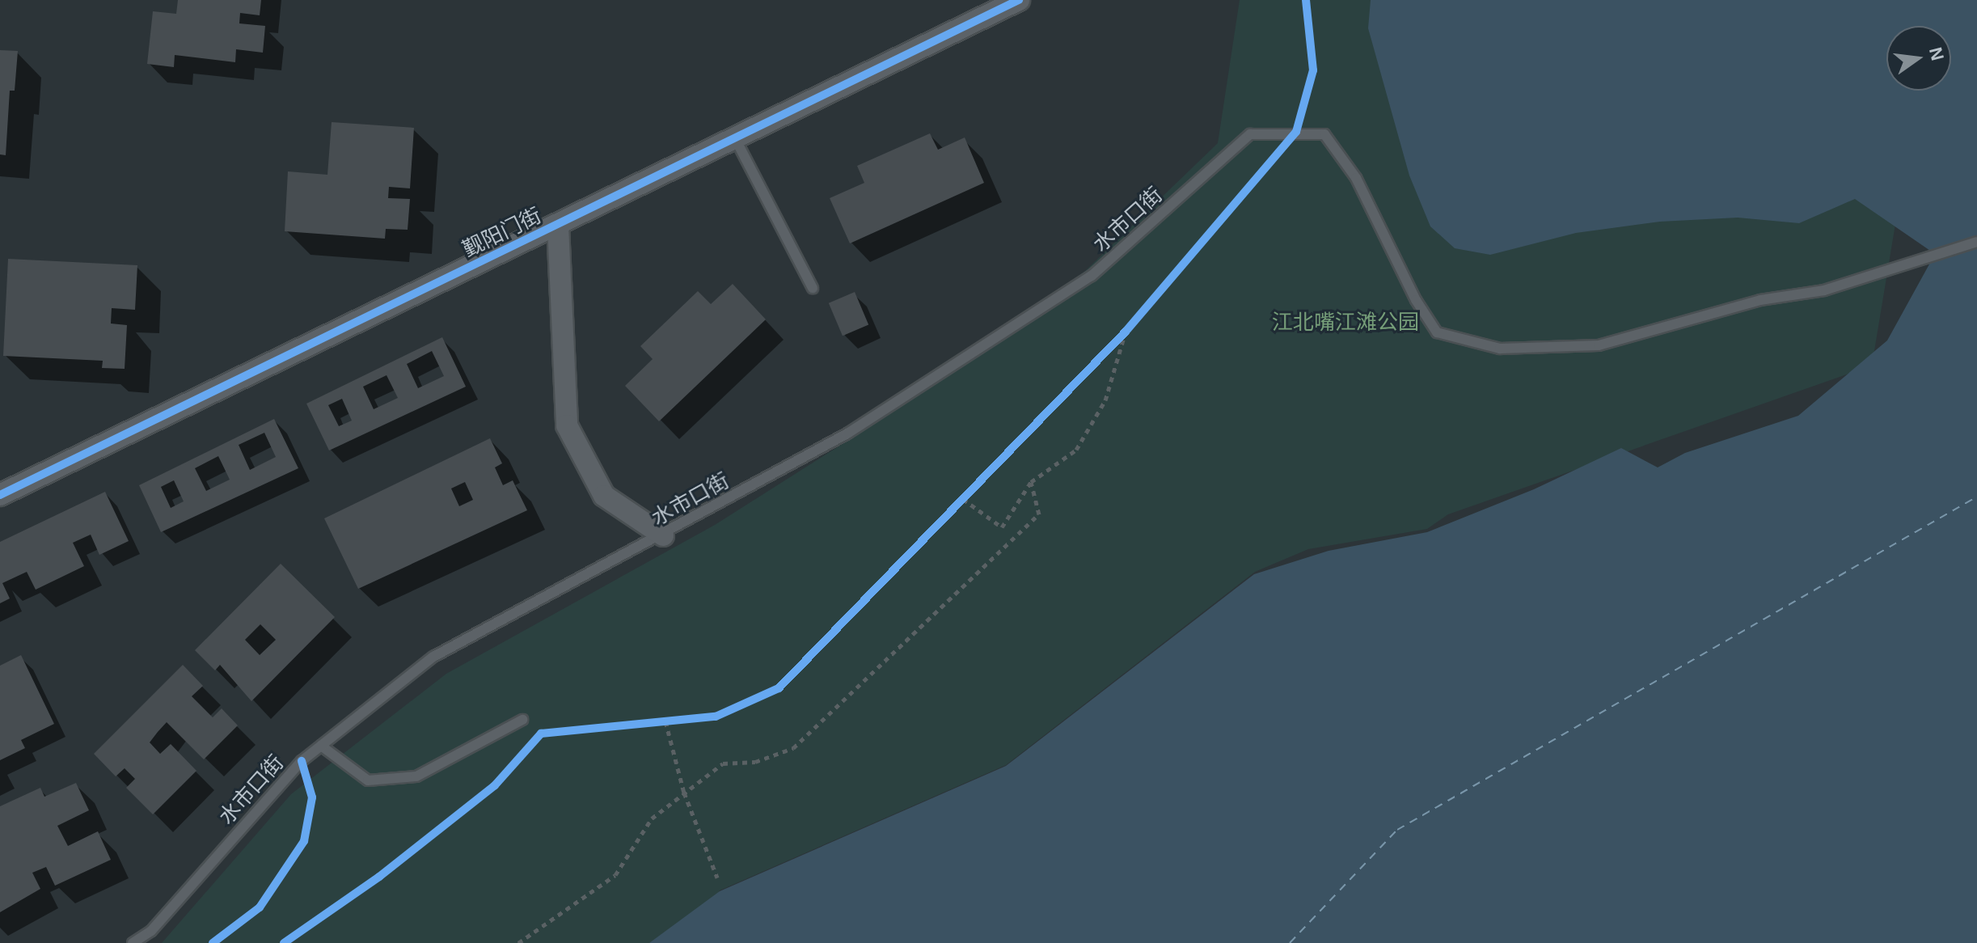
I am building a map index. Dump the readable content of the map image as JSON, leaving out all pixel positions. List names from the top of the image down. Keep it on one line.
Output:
{"streets":{"street":["觐阳门街"],"lane":["水市口街"]},"parks":["江北嘴江滩公园"],"north":"right"}
